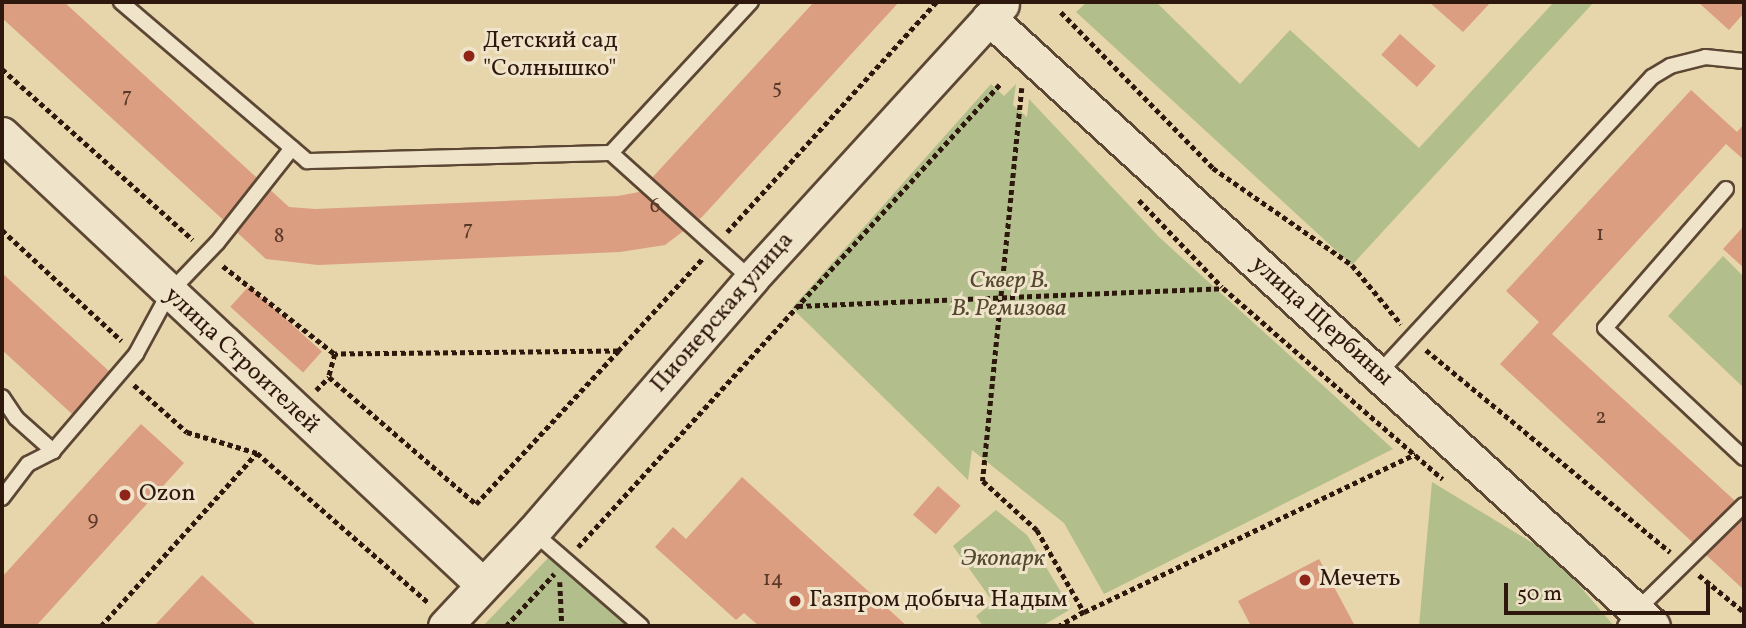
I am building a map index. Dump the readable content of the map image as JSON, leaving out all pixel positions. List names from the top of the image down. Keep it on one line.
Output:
{"streets":{"street":["Пионерская улица","улица Щербины","улица Строителей"]},"crossings":[["Пионерская улица","улица Щербины"],["Пионерская улица","улица Строителей"]],"parks":["Сквер В. В. Ремизова","Экопарк"],"places":["Детский сад \"Солнышко\"","Ozon","Мечеть","Газпром добыча Надым"],"house_numbers":["5","7","6","7","1","8","2","9","14"],"scale_bar":"50 m"}
